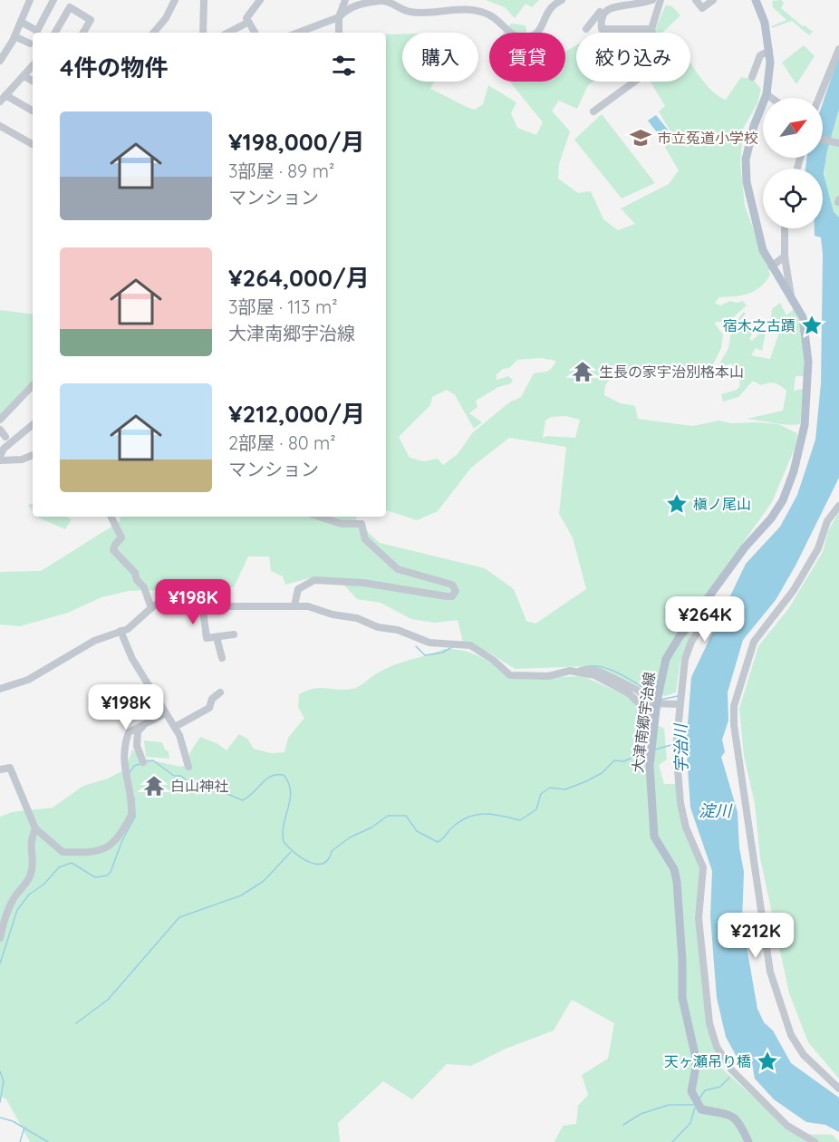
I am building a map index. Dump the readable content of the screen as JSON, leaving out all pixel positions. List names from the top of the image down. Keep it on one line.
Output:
{"streets":{"main road":["大津南郷宇治線"]},"water":["宇治川","淀川"],"places":{"school or university":["市立菟道小学校"],"place":["宿木之古蹟","槇ノ尾山","天ヶ瀬吊り橋"],"temple":["生長の家宇治別格本山","白山神社"]},"north":"top right","page":{"chip":["購入","賃貸","絞り込み"],"heading":"4件の物件","list":[{"name":"¥198,000/月","note":"3部屋 · 89 m² · マンション"},{"name":"¥264,000/月","note":"3部屋 · 113 m² · 大津南郷宇治線"},{"name":"¥212,000/月","note":"2部屋 · 80 m² · マンション"}],"price":["¥198K","¥264K","¥198K","¥212K"]}}
